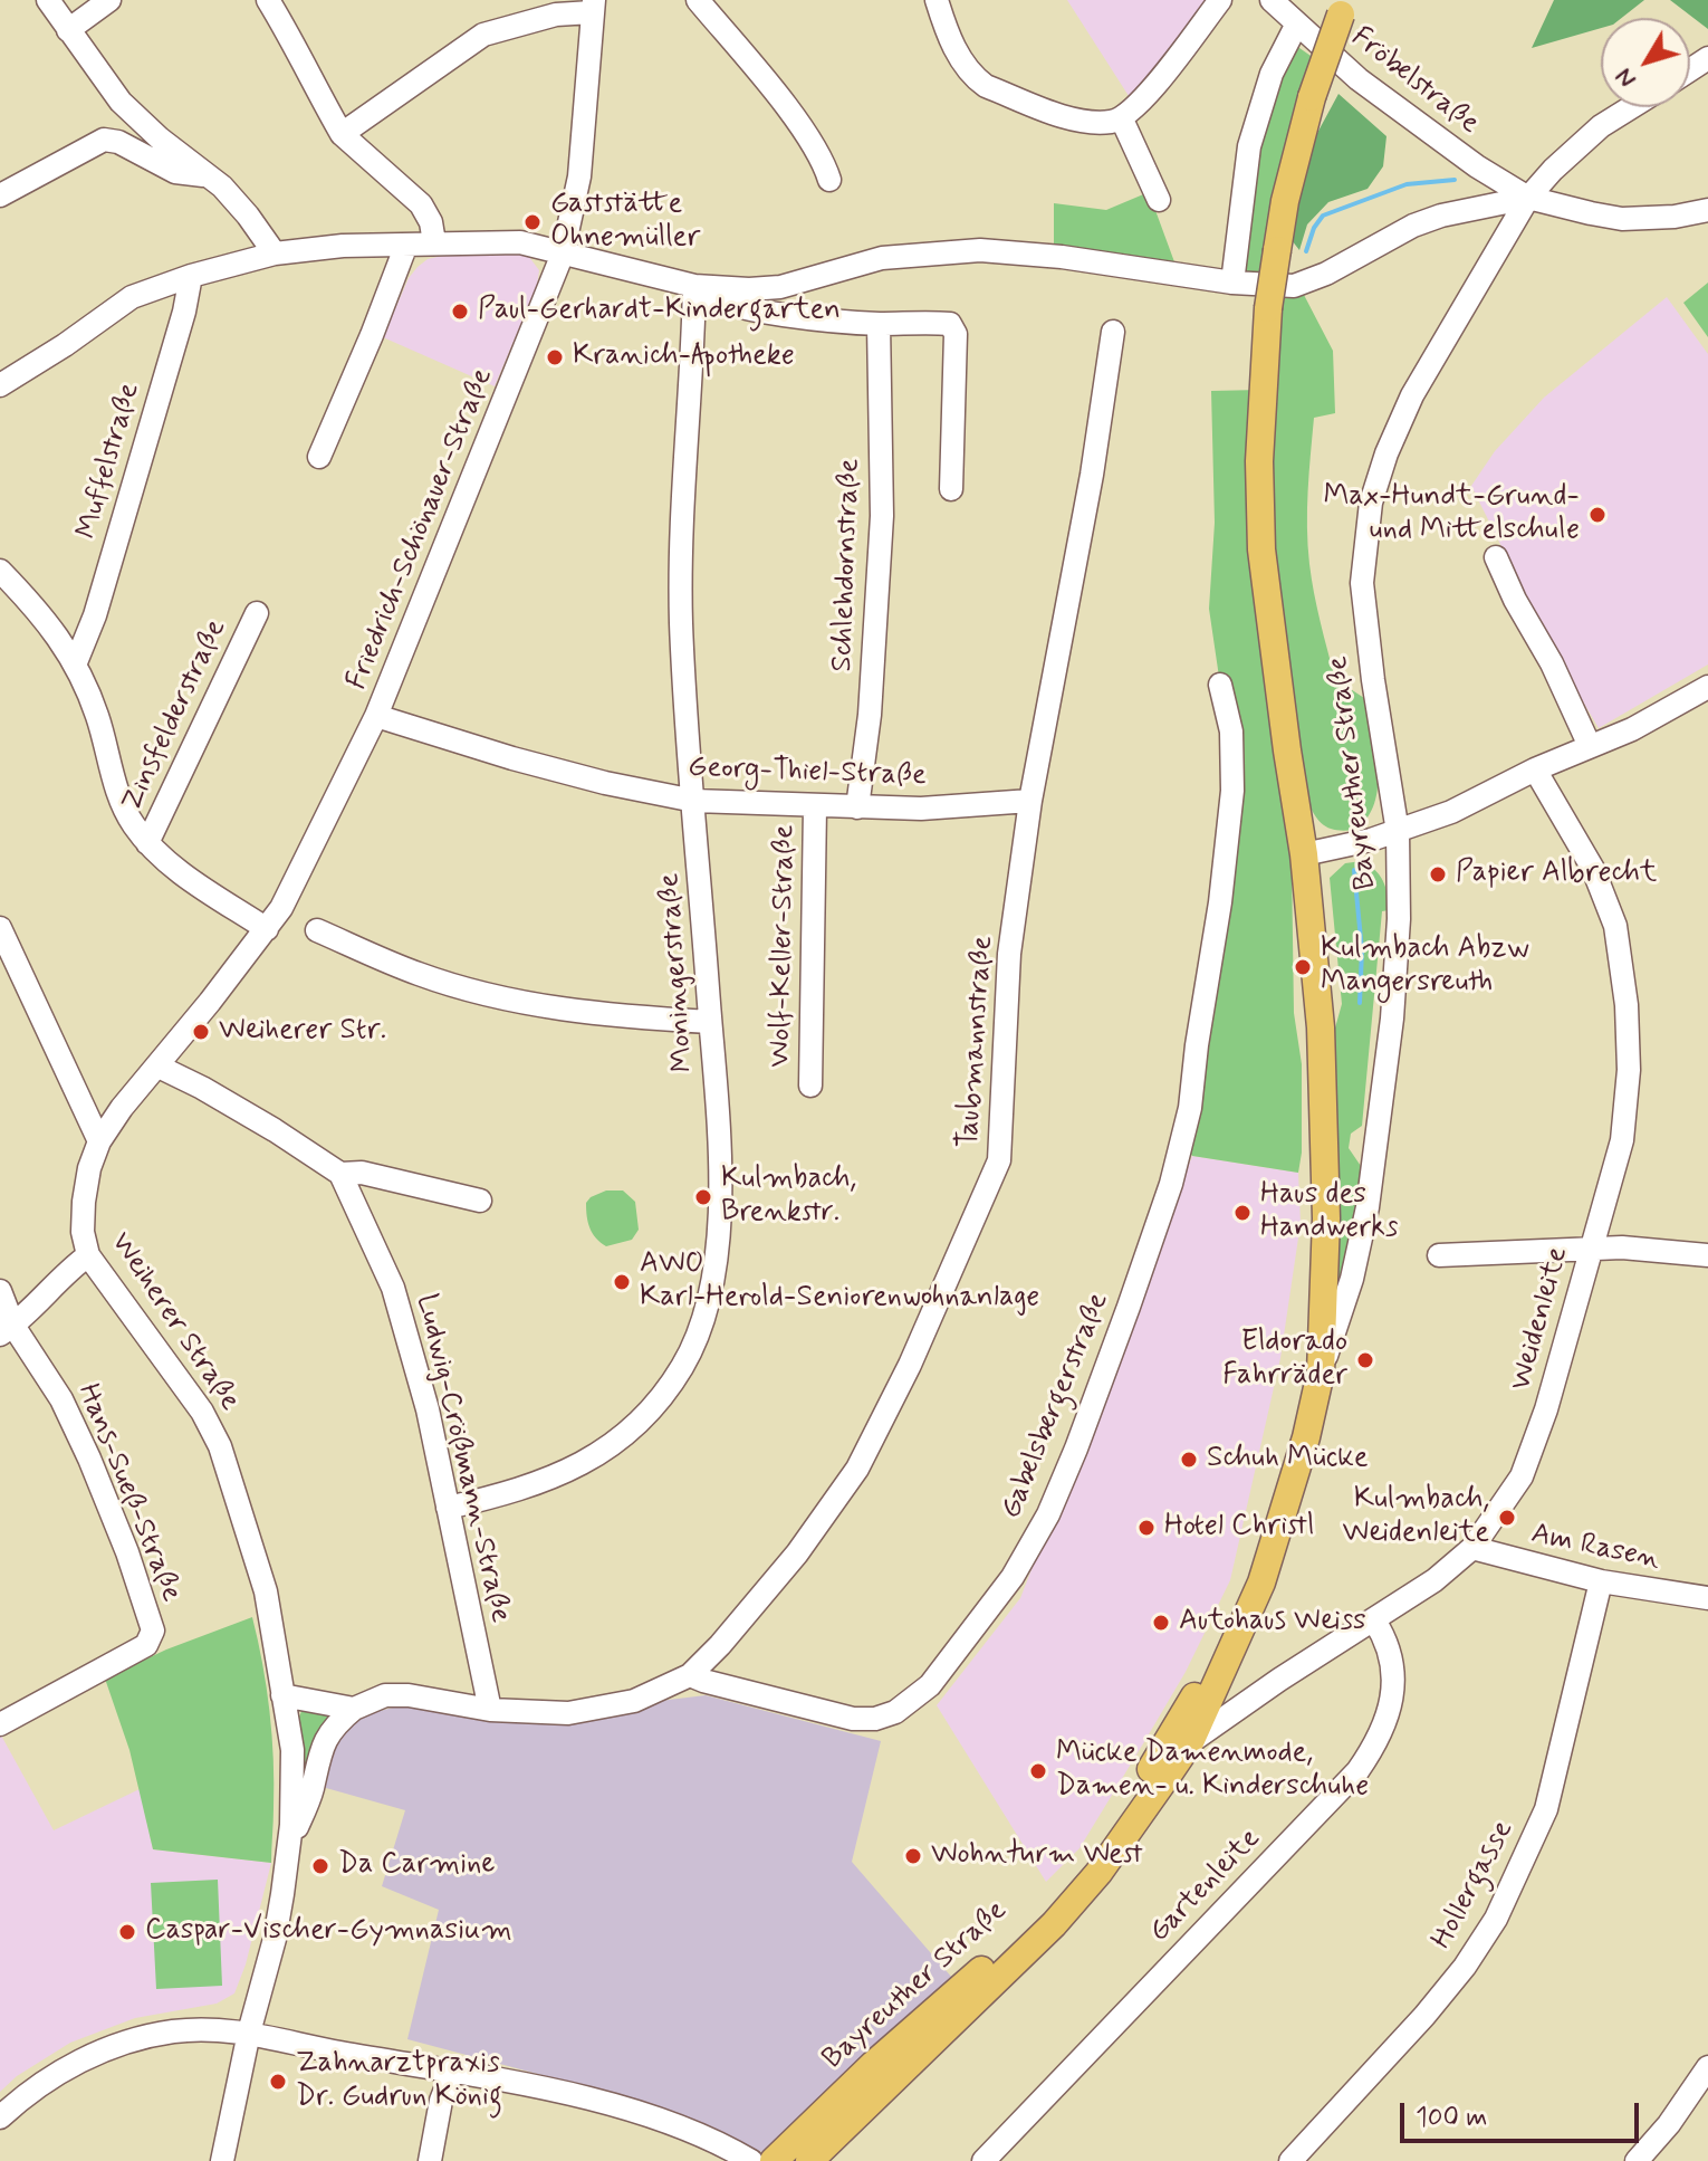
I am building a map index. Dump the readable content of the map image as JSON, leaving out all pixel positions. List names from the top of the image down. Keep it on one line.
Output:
{"streets":{"main road":["Bayreuther Straße"],"street":["Fröbelstraße","Muffelstraße","Friedrich-Schönauer-Straße","Schlehdornstraße","Zinsfelderstraße","Georg-Thiel-Straße","Wolf-Keller-Straße","Moningerstraße","Taubmannstraße","Weidenleite","Weiherer Straße","Gabelsbergerstraße","Ludwig-Crößmann-Straße","Hans-Sueß-Straße","Am Rasen","Hollergasse","Gartenleite"]},"crossings":[["Fröbelstraße","Bayreuther Straße"],["Friedrich-Schönauer-Straße","Georg-Thiel-Straße"],["Friedrich-Schönauer-Straße","Weiherer Straße"],["Schlehdornstraße","Georg-Thiel-Straße"],["Georg-Thiel-Straße","Wolf-Keller-Straße"],["Georg-Thiel-Straße","Moningerstraße"],["Georg-Thiel-Straße","Taubmannstraße"],["Georg-Thiel-Straße","Weiherer Straße"],["Bayreuther Straße","Weidenleite"],["Moningerstraße","Ludwig-Crößmann-Straße"],["Taubmannstraße","Gabelsbergerstraße"],["Weidenleite","Am Rasen"],["Weidenleite","Gartenleite"],["Am Rasen","Hollergasse"]],"places":["Gaststätte Ohnemüller","Paul-Gerhardt-Kindergarten","Kranich-Apotheke","Max-Hundt-Grund- und Mittelschule","Papier Albrecht","Kulmbach Abzw Mangersreuth","Weiherer Str.","Kulmbach, Brenkstr.","Haus des Handwerks","AWO Karl-Herold-Seniorenwohnanlage","Eldorado Fahrräder","Schuh Mücke","Kulmbach, Weidenleite","Hotel Christl","Autohaus Weiss","Mücke Damenmode, Damen- u. Kinderschuhe","Wohnturm West","Da Carmine","Caspar-Vischer-Gymnasium","Zahnarztpraxis Dr. Gudrun König"],"scale_bar":"100 m","north":"bottom left"}
